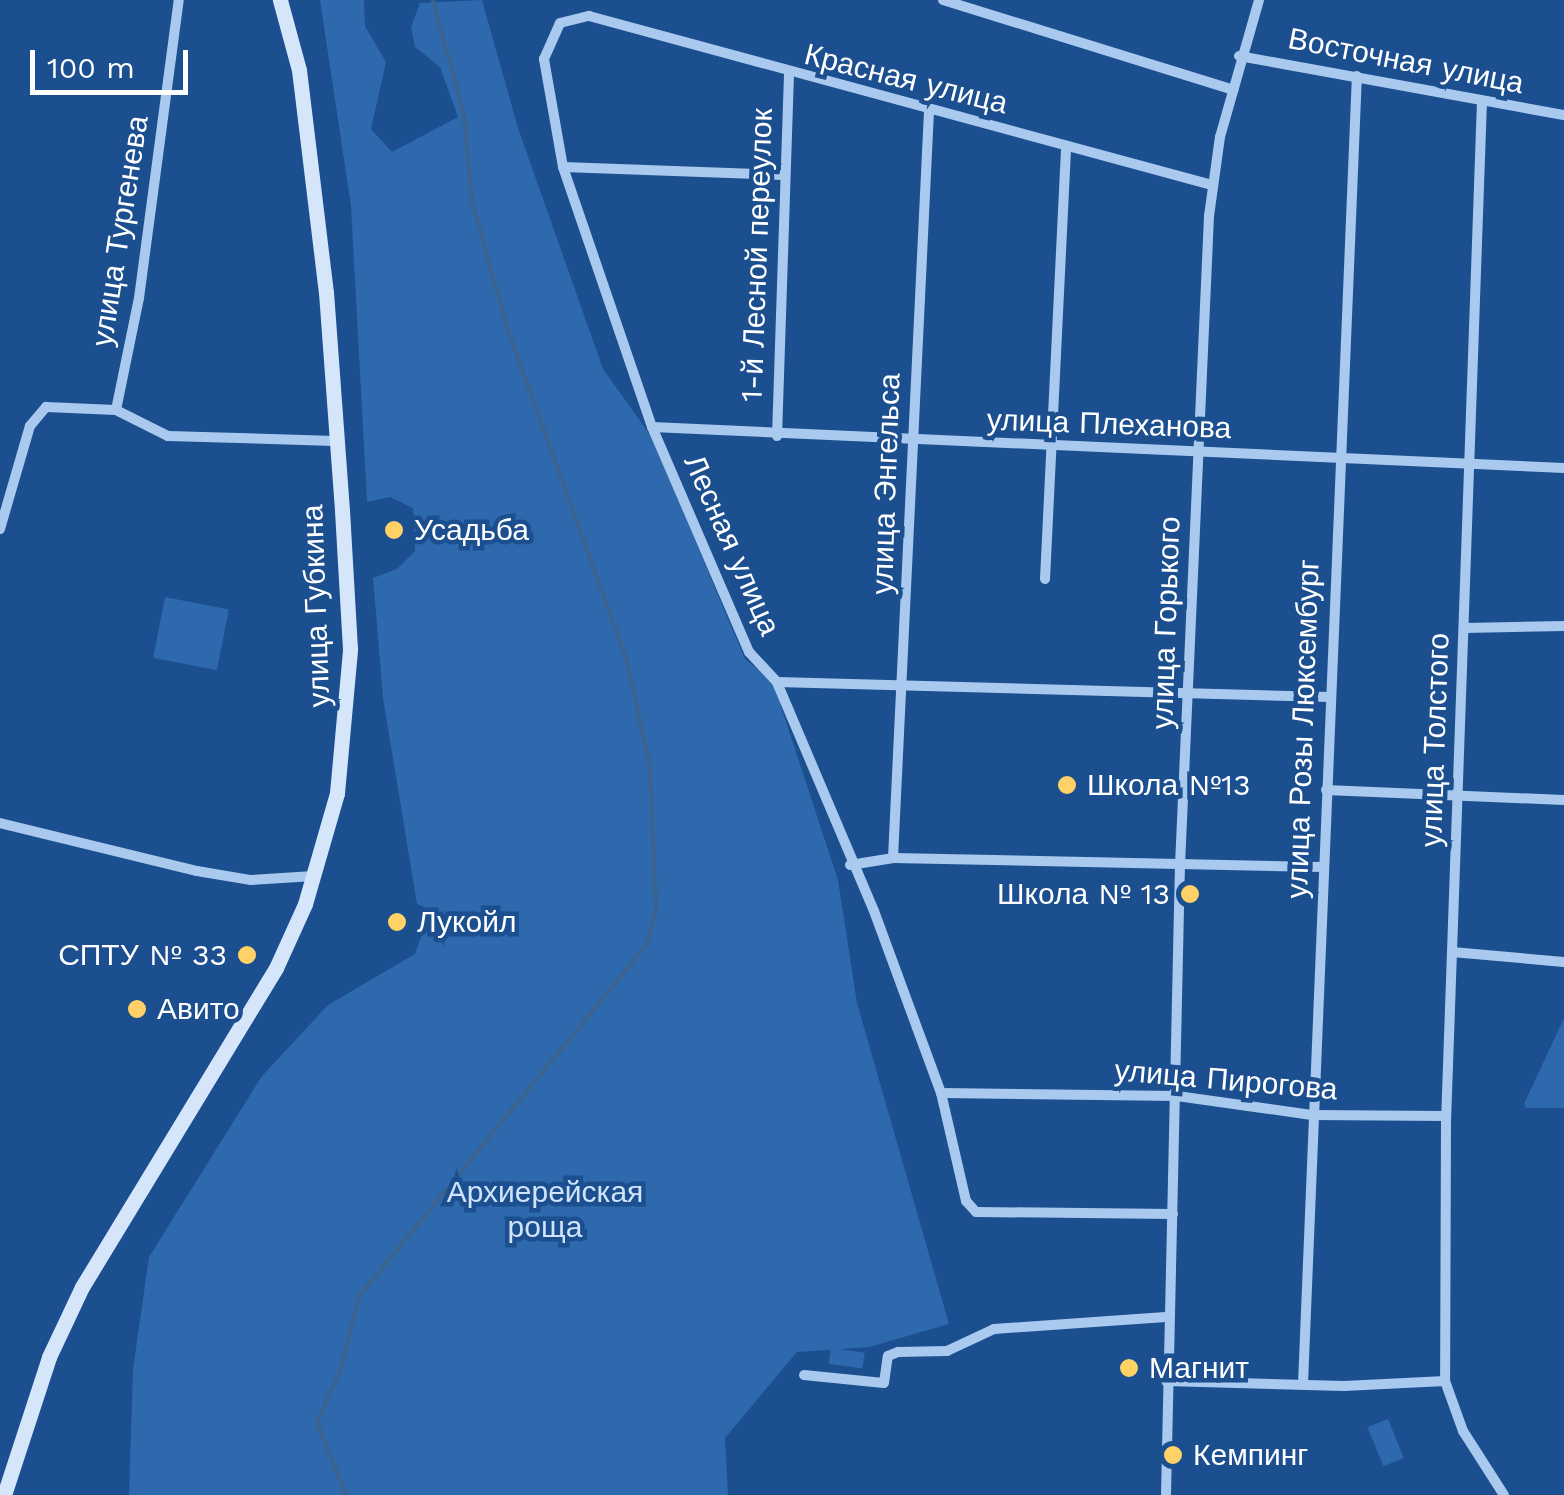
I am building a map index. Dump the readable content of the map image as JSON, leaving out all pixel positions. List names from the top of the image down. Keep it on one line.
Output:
{"streets":{"main road":["улица Губкина"],"street":["Восточная улица","Красная улица","улица Тургенева","1-й Лесной переулок","улица Плеханова","улица Энгельса","Лесная улица","улица Горького","улица Розы Люксембург","улица Толстого","улица Пирогова"]},"crossings":[["Восточная улица","улица Горького"],["Восточная улица","улица Розы Люксембург"],["Восточная улица","улица Толстого"],["Красная улица","1-й Лесной переулок"],["Красная улица","улица Энгельса"],["Красная улица","Лесная улица"],["Красная улица","улица Горького"],["1-й Лесной переулок","улица Плеханова"],["улица Плеханова","улица Энгельса"],["улица Плеханова","Лесная улица"],["улица Плеханова","улица Горького"],["улица Плеханова","улица Розы Люксембург"],["улица Плеханова","улица Толстого"],["Лесная улица","улица Горького"],["Лесная улица","улица Пирогова"],["улица Горького","улица Пирогова"],["улица Розы Люксембург","улица Пирогова"],["улица Толстого","улица Пирогова"]],"parks":["Архиерейская роща"],"places":["Усадьба","Школа №13","Школа № 13","Лукойл","СПТУ № 33","Авито","Магнит","Кемпинг"],"scale_bar":"100 m"}
